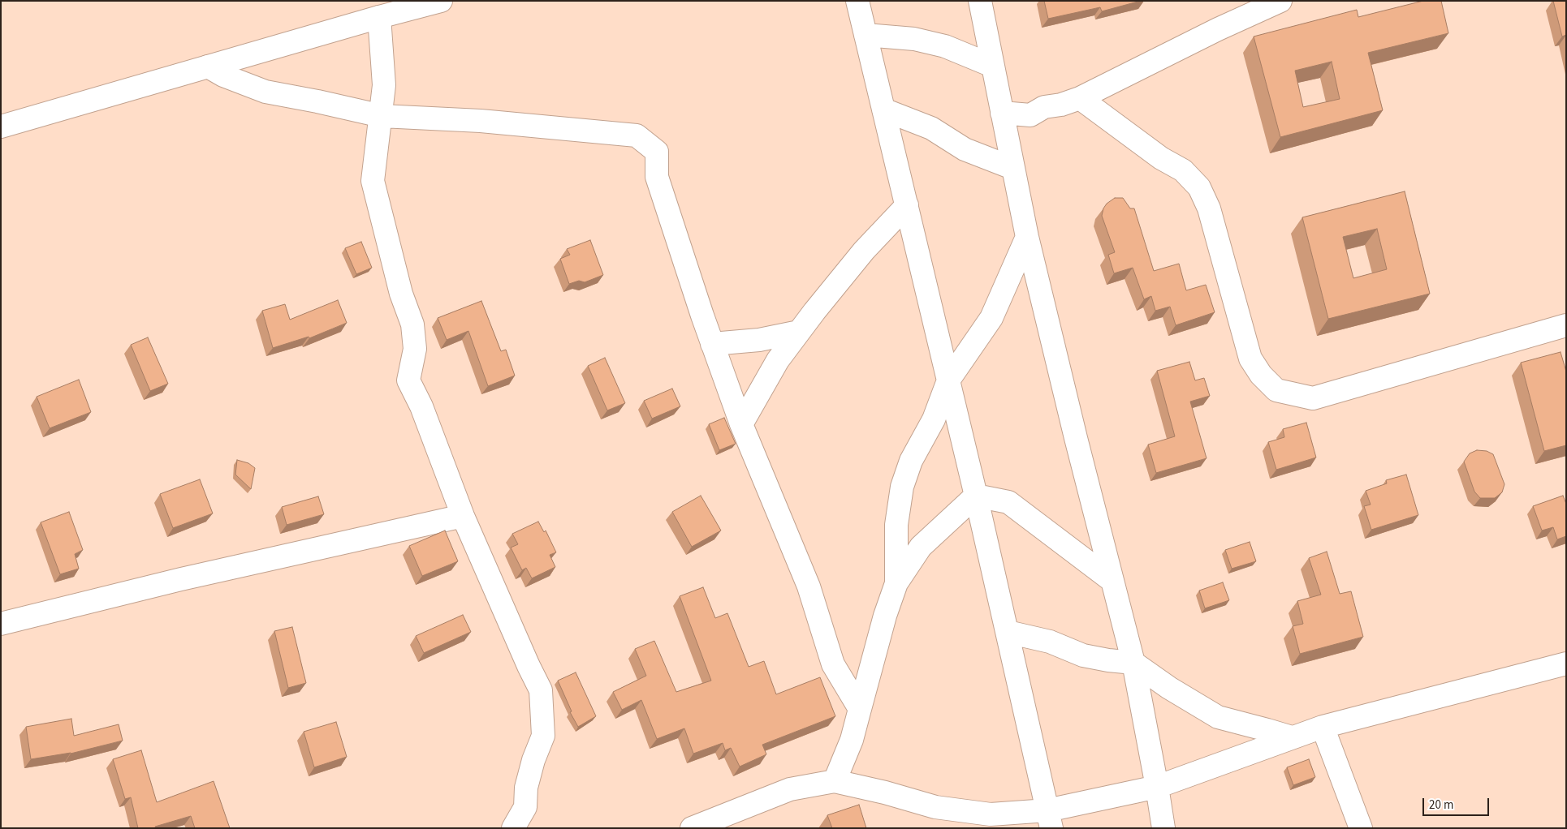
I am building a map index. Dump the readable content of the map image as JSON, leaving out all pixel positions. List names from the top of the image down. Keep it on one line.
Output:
{"scale_bar":"20 m"}
